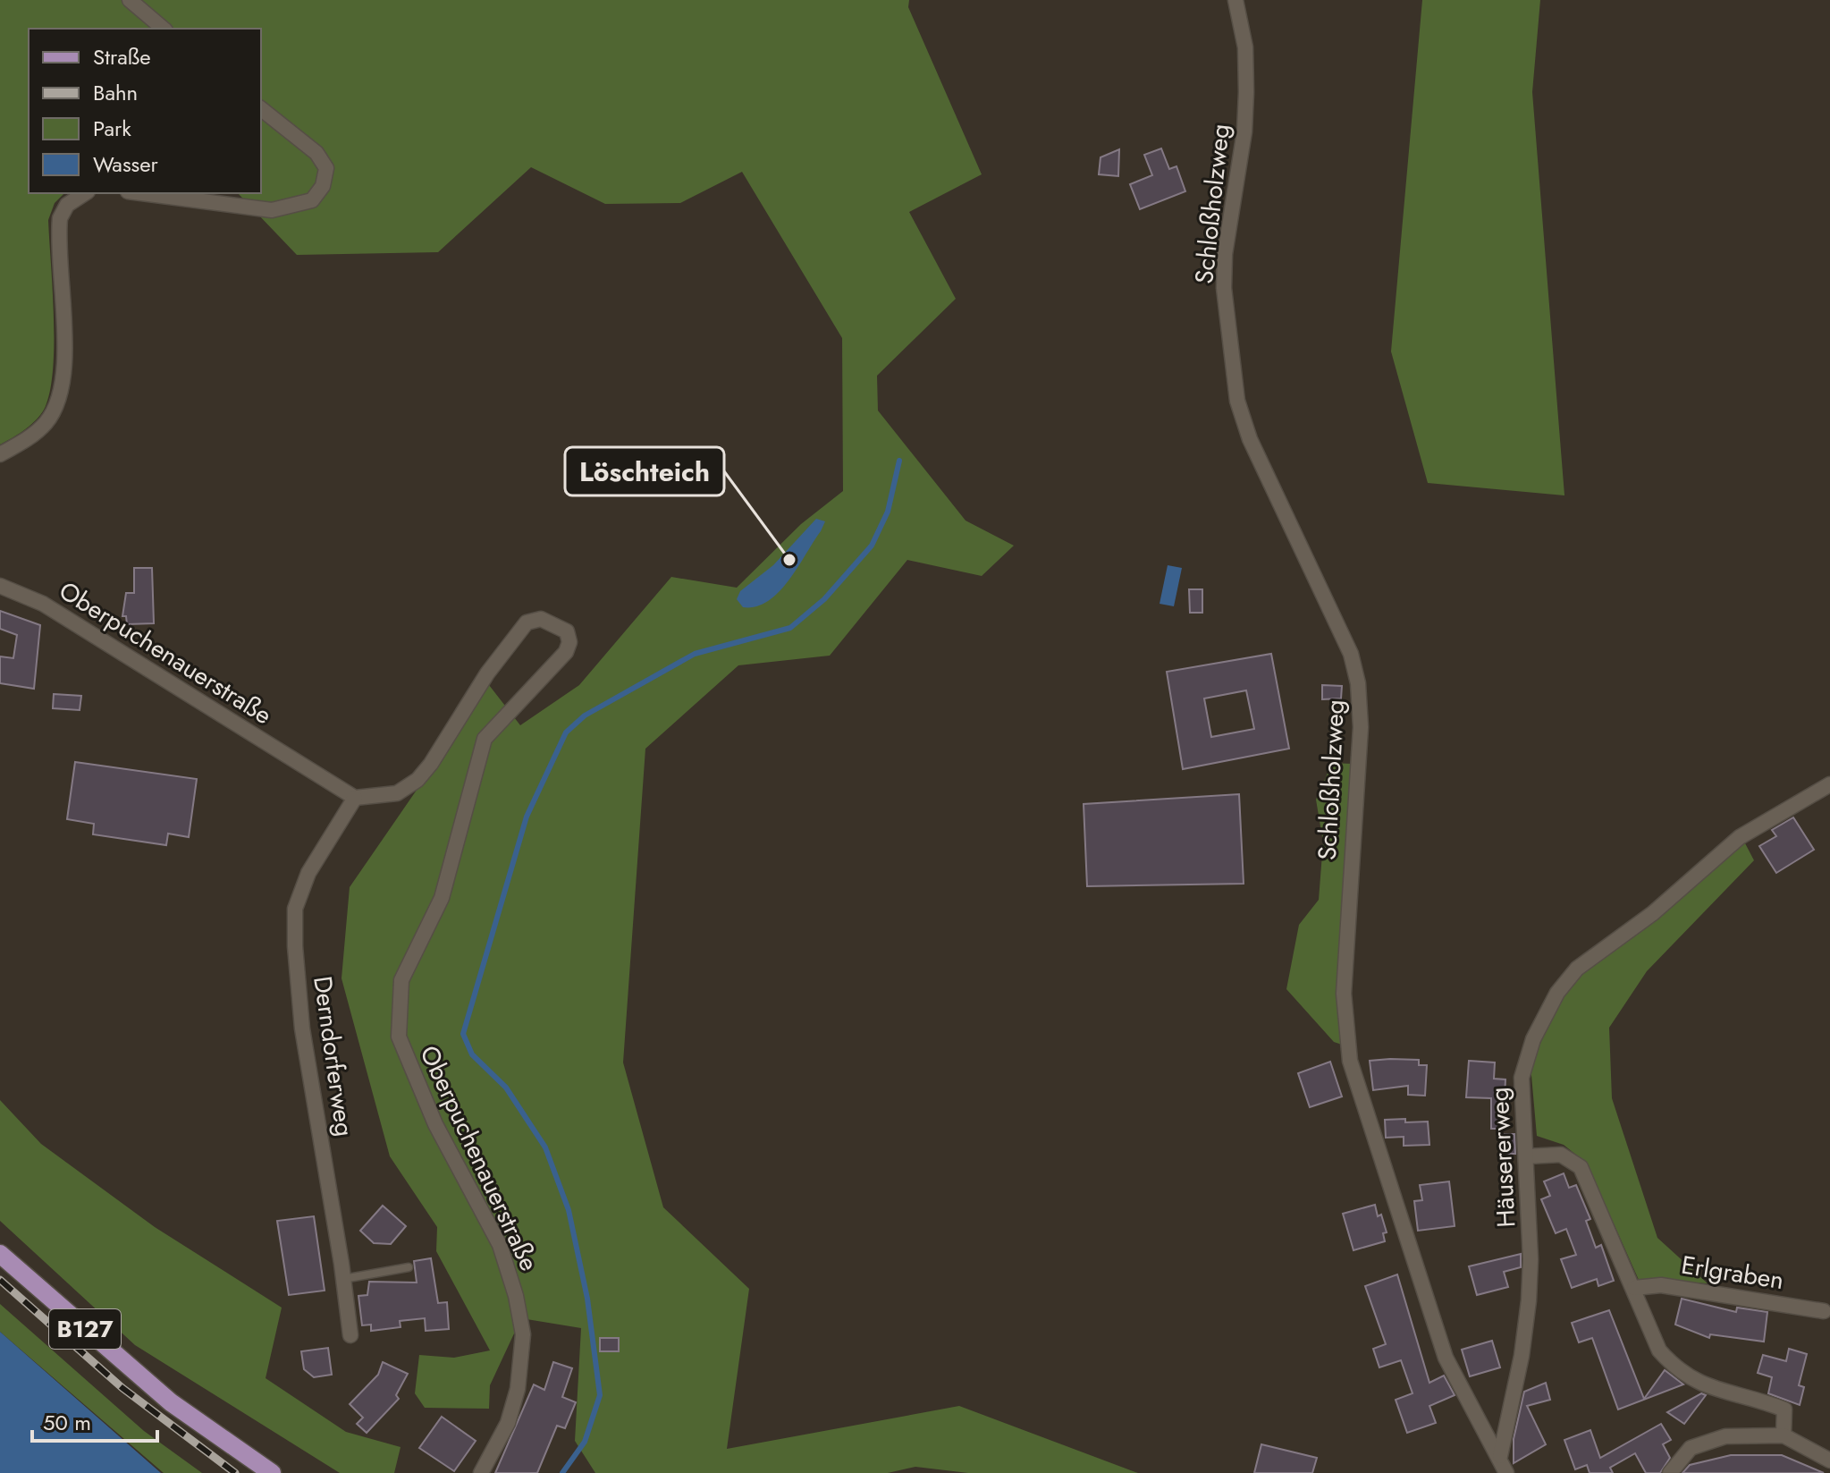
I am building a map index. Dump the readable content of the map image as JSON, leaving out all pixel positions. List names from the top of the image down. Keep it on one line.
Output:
{"streets":{"main road":["B127"],"street":["Schloßholzweg","Oberpuchenauerstraße","Derndorferweg","Häusererweg","Erlgraben"]},"crossings":[["Schloßholzweg","Häusererweg"],["Oberpuchenauerstraße","Derndorferweg"]],"places":["Löschteich"],"legend":["Straße","Bahn","Park","Wasser"],"scale_bar":"50 m"}
